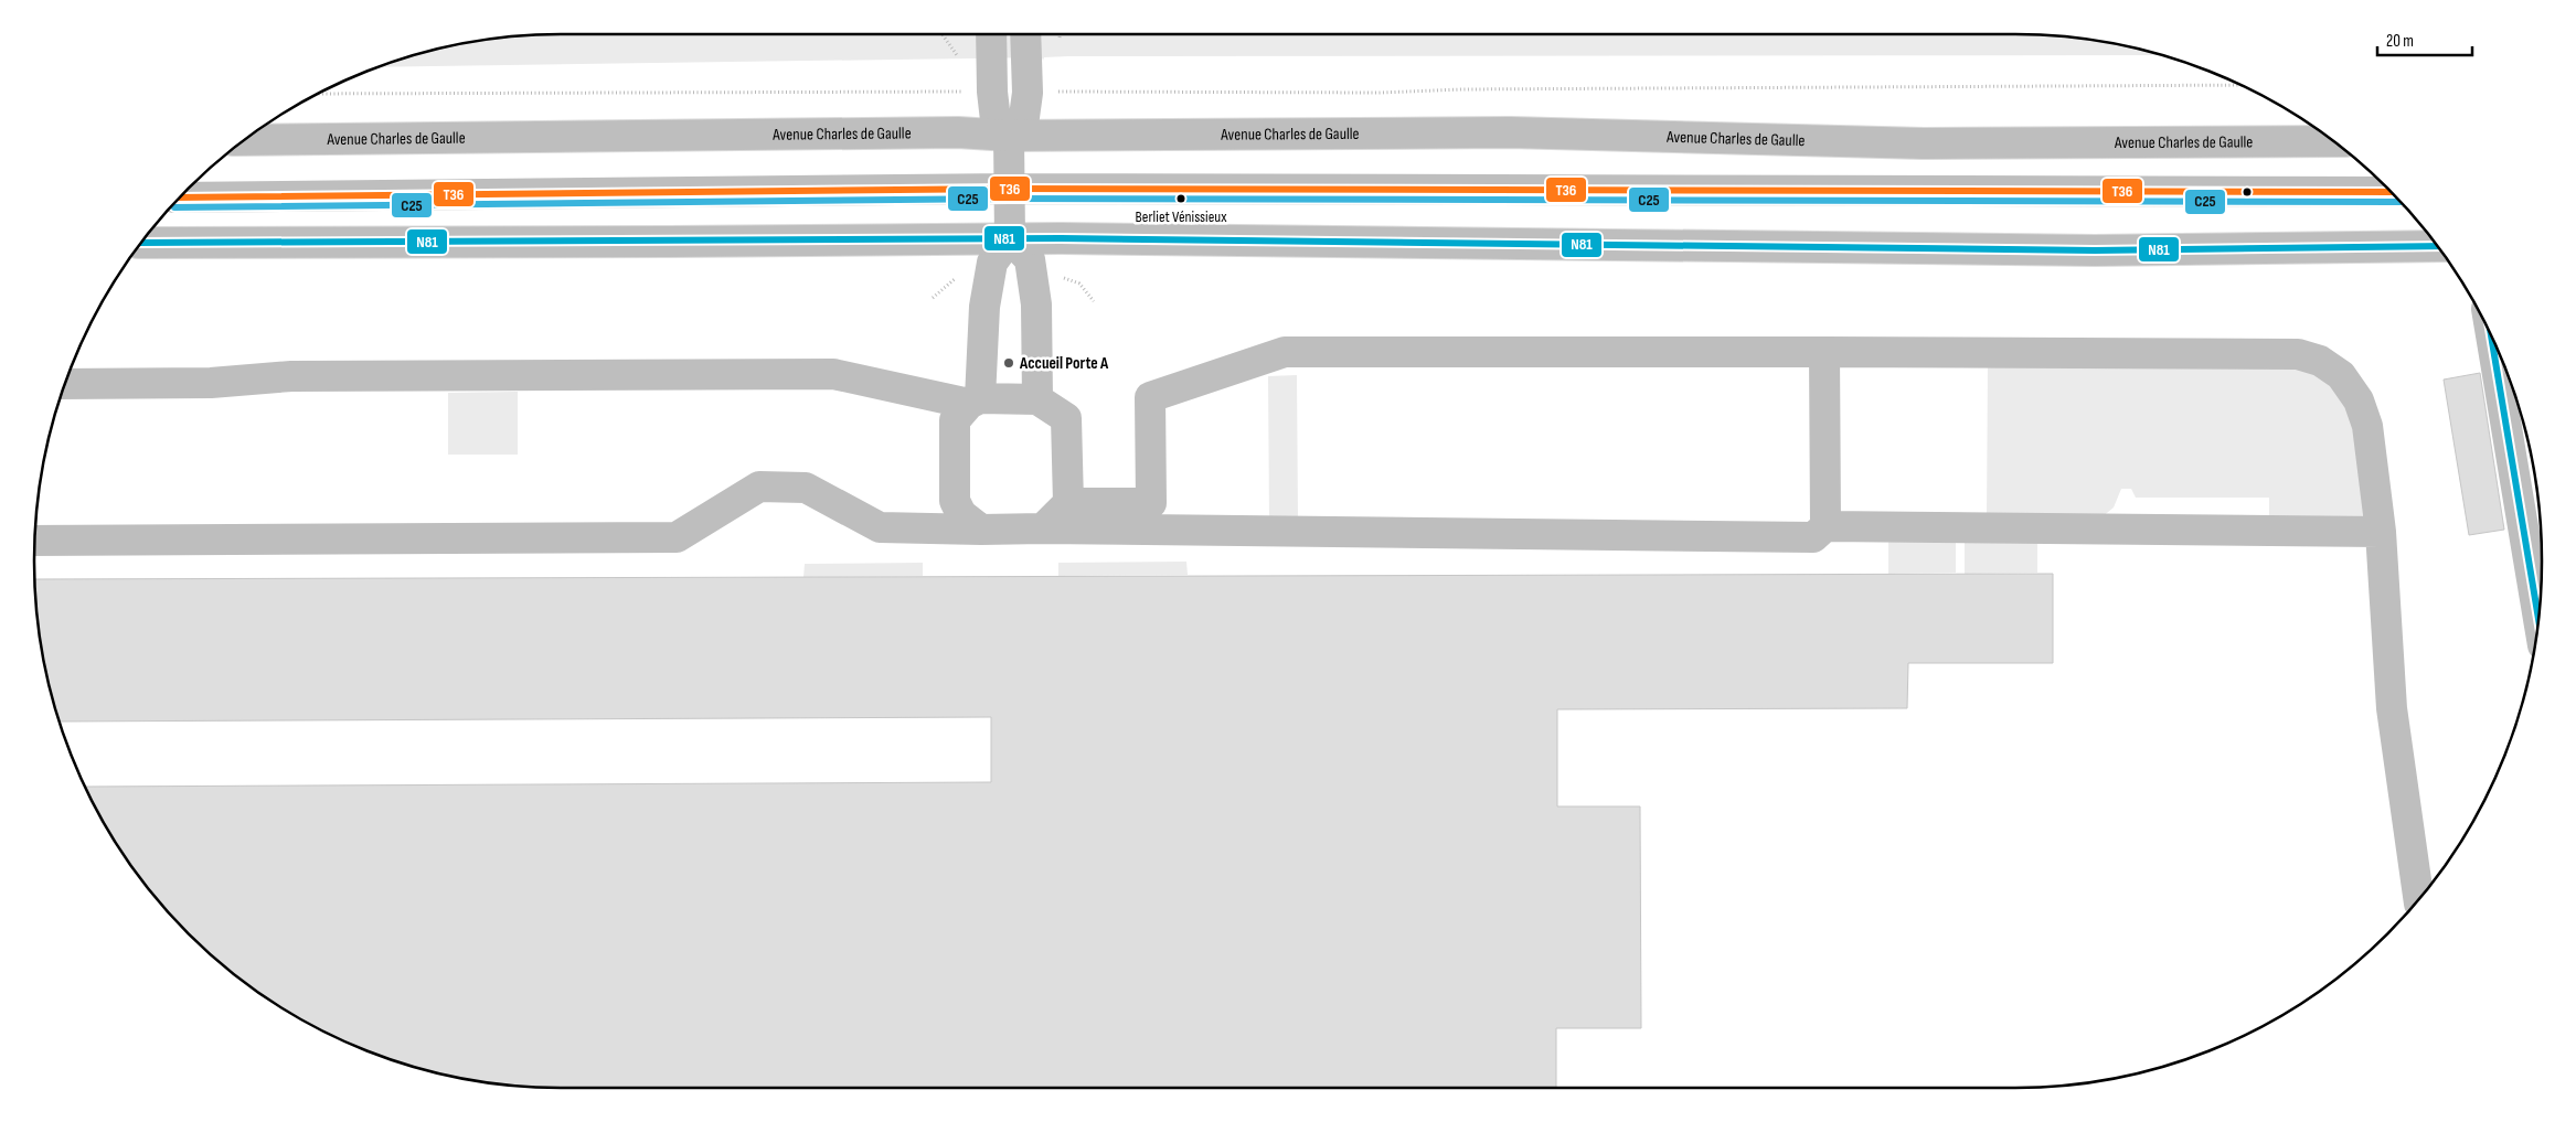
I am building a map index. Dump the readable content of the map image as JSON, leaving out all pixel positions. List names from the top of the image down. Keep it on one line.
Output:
{"streets":{"main road":["Avenue Charles de Gaulle"]},"places":["Berliet Vénissieux","Accueil Porte A"],"lines":["transit line T36","transit line C25","transit line N81"],"scale_bar":"20 m"}
